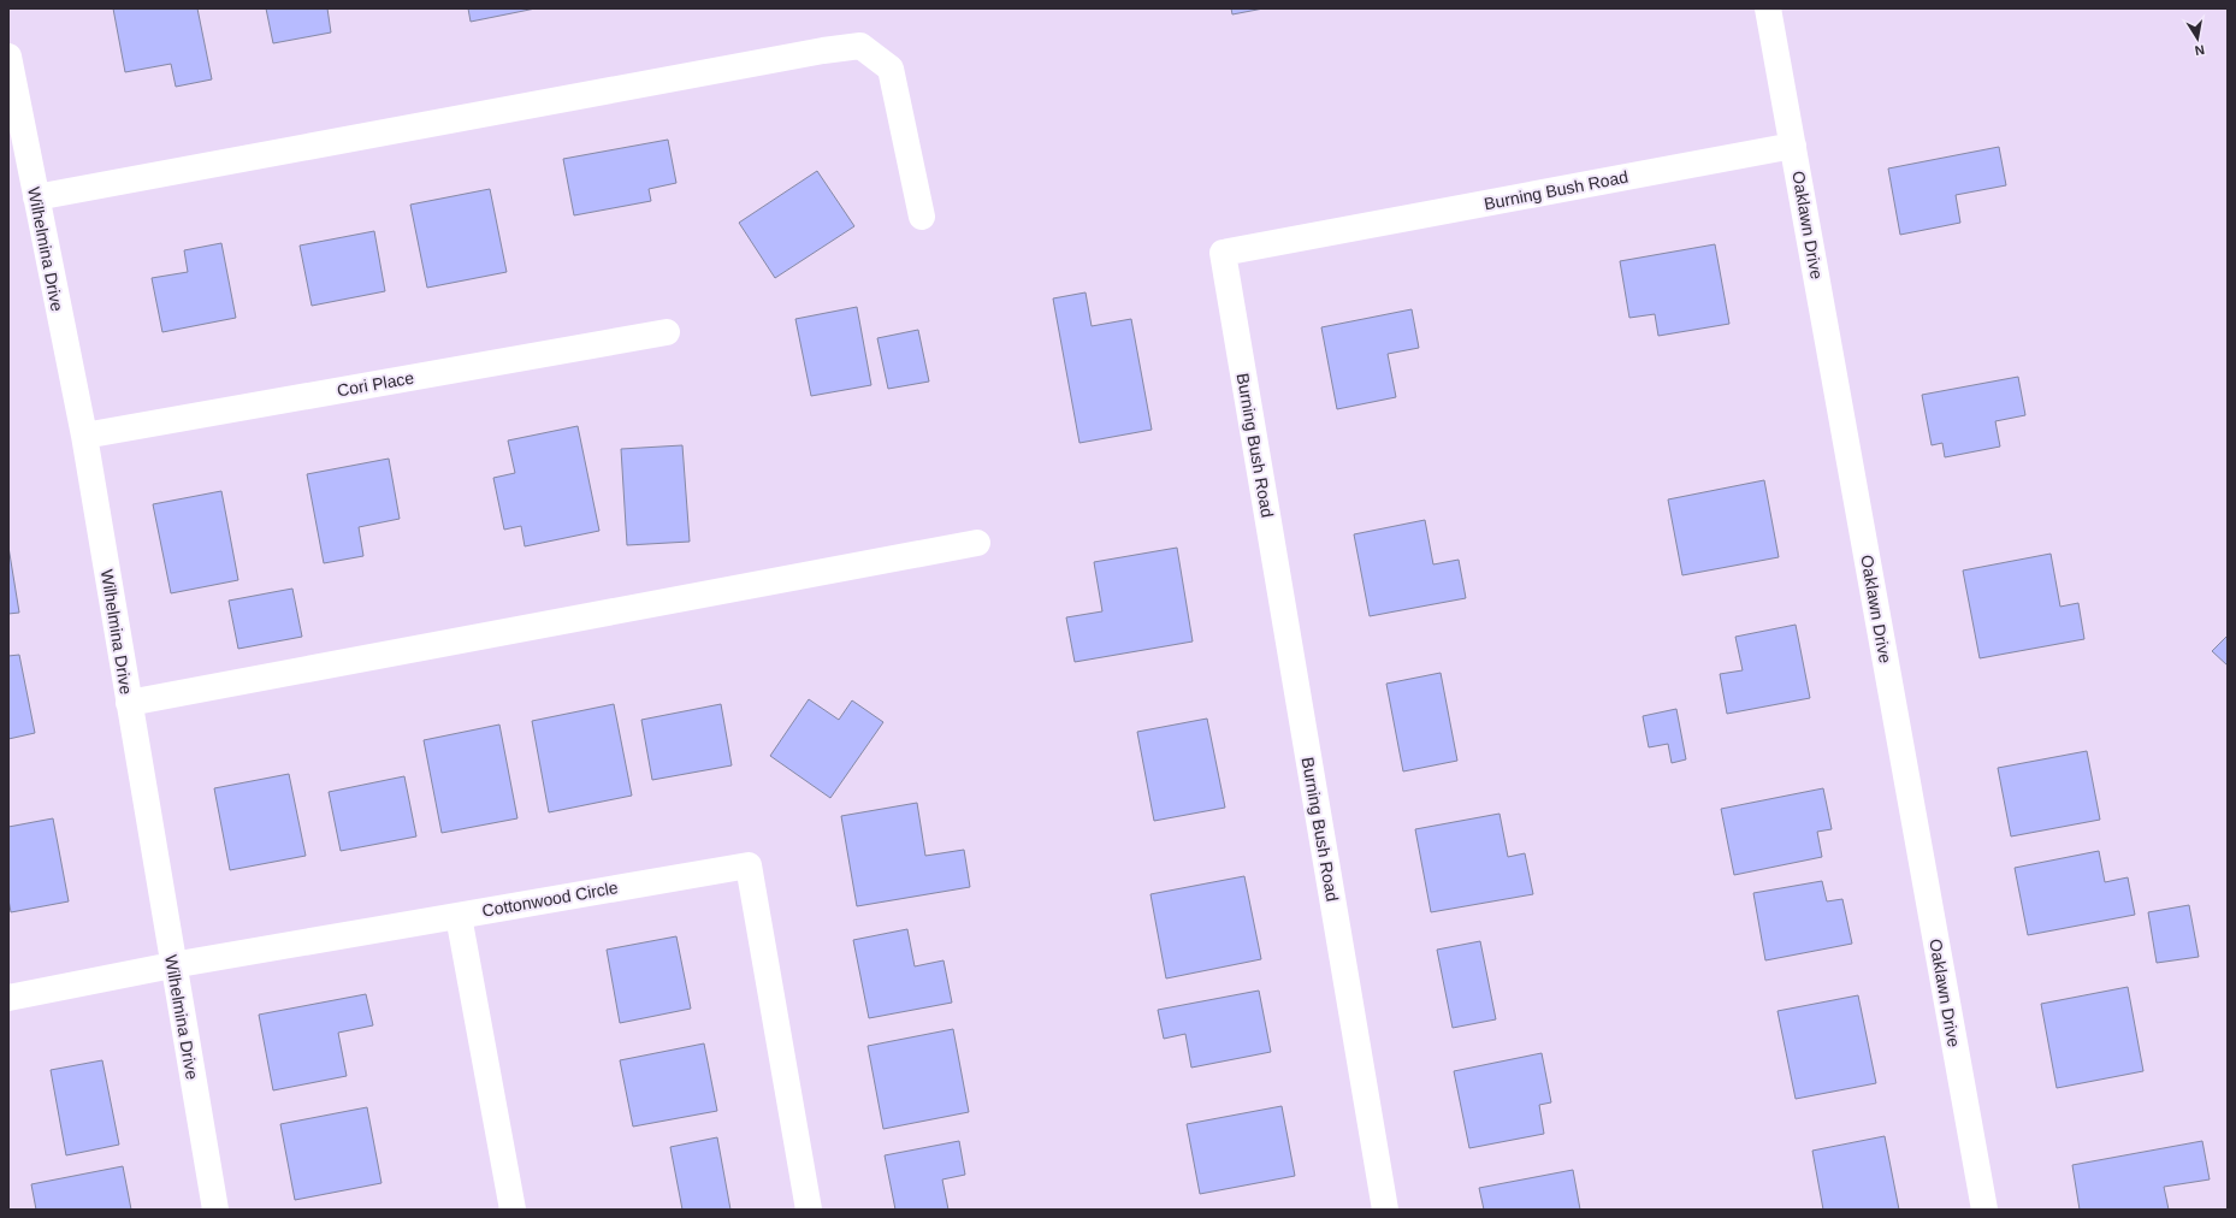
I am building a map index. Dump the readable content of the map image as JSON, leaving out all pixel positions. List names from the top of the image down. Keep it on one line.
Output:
{"streets":{"street":["Burning Bush Road","Oaklawn Drive","Wilhelmina Drive","Cori Place","Cottonwood Circle"]},"crossings":[["Burning Bush Road","Oaklawn Drive"],["Wilhelmina Drive","Cori Place"],["Wilhelmina Drive","Cottonwood Circle"]],"north":"bottom"}
